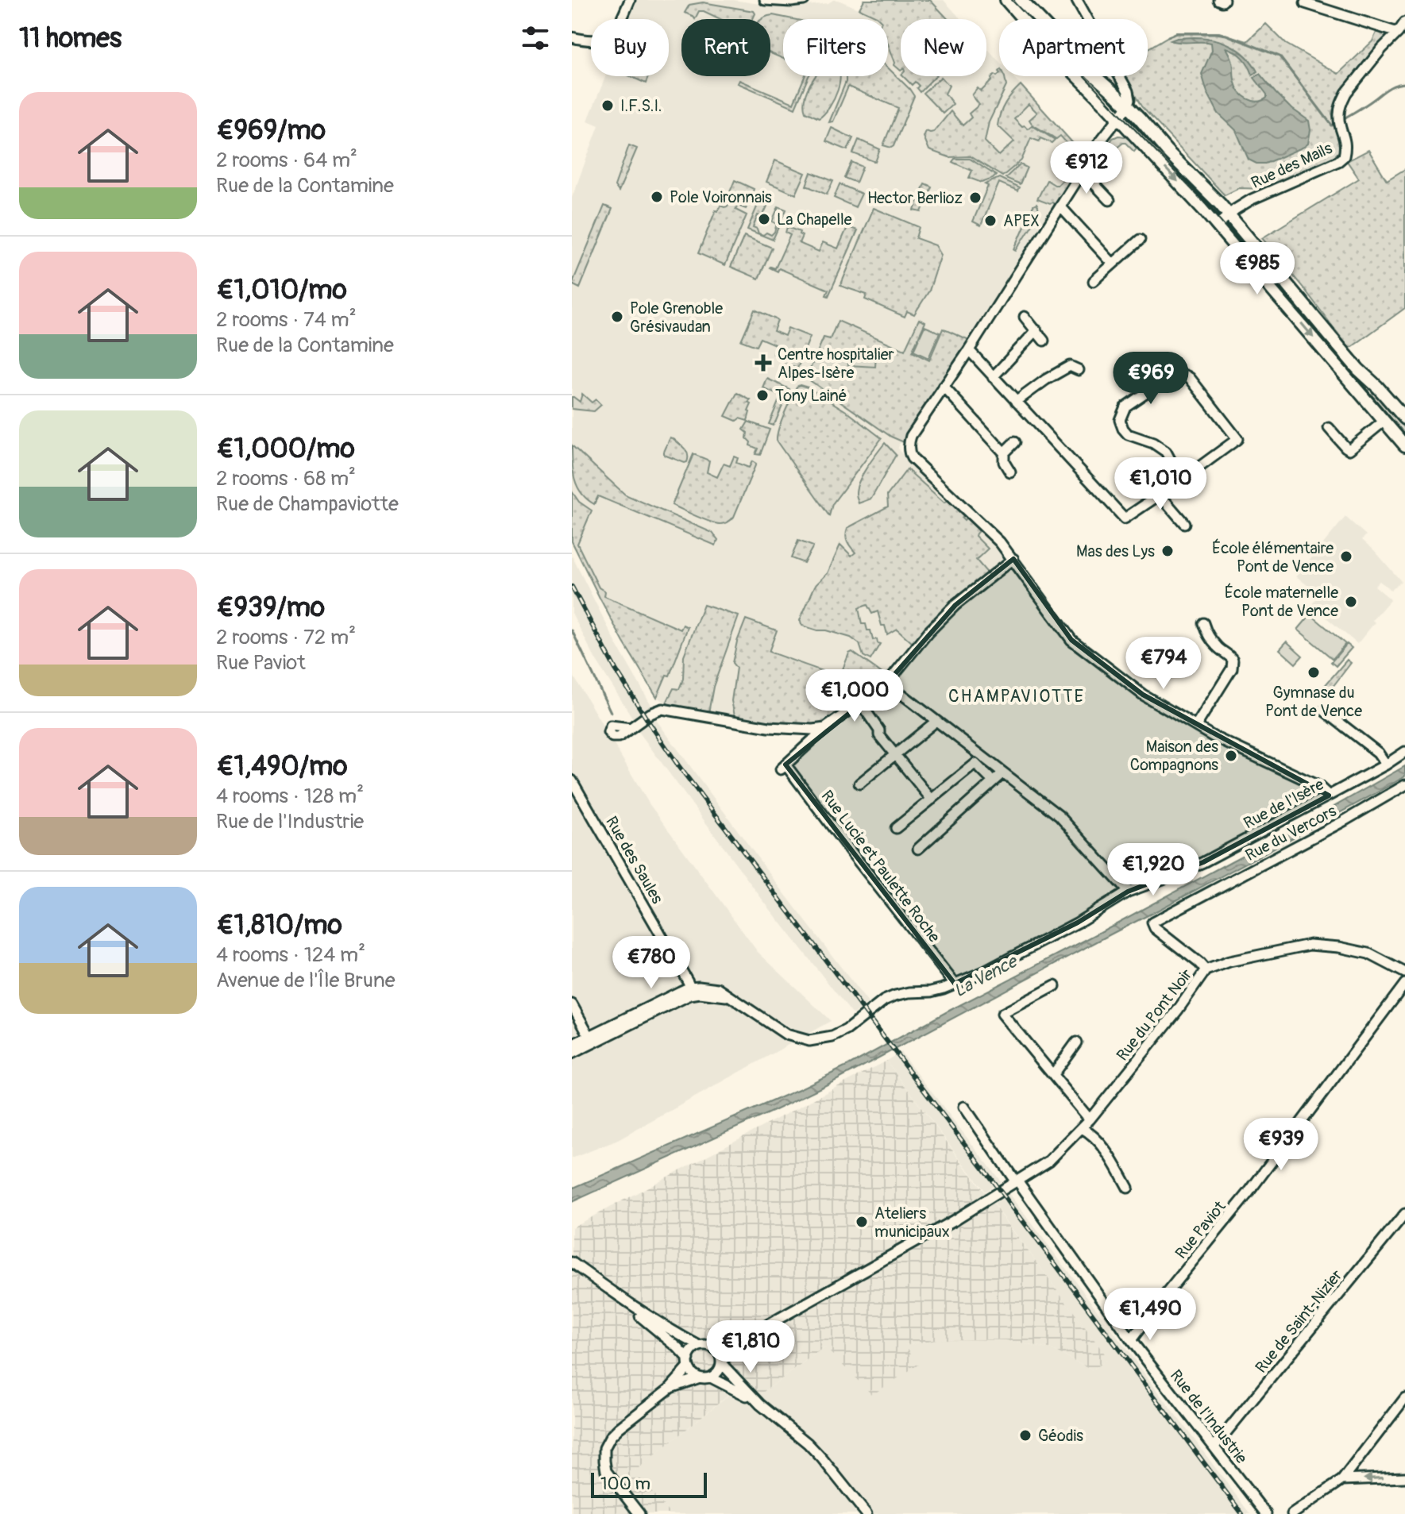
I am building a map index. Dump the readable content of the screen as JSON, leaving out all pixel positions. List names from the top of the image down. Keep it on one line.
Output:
{"streets":{"street":["Rue des Mails","Rue de l'Isère","Rue du Vercors","Rue des Saules","Rue Lucie et Paulette Roche","Rue du Pont Noir","Rue Paviot","Rue de Saint-Nizier","Rue de l'Industrie"]},"crossings":[["Rue de l'Isère","Rue des Saules"],["Rue de l'Isère","Rue Lucie et Paulette Roche"],["Rue du Vercors","Rue du Pont Noir"],["Rue du Pont Noir","Rue de l'Industrie"],["Rue Paviot","Rue de l'Industrie"],["Rue de Saint-Nizier","Rue de l'Industrie"]],"districts":["CHAMPAVIOTTE"],"water":["La Vence"],"places":{"other":["I.F.S.I.","Pole Voironnais","Hector Berlioz","La Chapelle","APEX","Pole Grenoble Grésivaudan","Tony Lainé","Mas des Lys","École élémentaire Pont de Vence","École maternelle Pont de Vence","Gymnase du Pont de Vence","Maison des Compagnons","Ateliers municipaux","Géodis"],"health":["Centre hospitalier Alpes-Isère"]},"scale_bar":"100 m","page":{"heading":"11 homes","chip":["Buy","Rent","Filters","New","Apartment"],"list":[{"name":"€969/mo","note":"2 rooms · 64 m² · Rue de la Contamine"},{"name":"€1,010/mo","note":"2 rooms · 74 m² · Rue de la Contamine"},{"name":"€1,000/mo","note":"2 rooms · 68 m² · Rue de Champaviotte"},{"name":"€939/mo","note":"2 rooms · 72 m² · Rue Paviot"},{"name":"€1,490/mo","note":"4 rooms · 128 m² · Rue de l'Industrie"},{"name":"€1,810/mo","note":"4 rooms · 124 m² · Avenue de l'Île Brune"}],"price":["€912","€985","€969","€1,010","€794","€1,000","€1,920","€780","€939","€1,490","€1,810"],"scale":"100 m"}}
